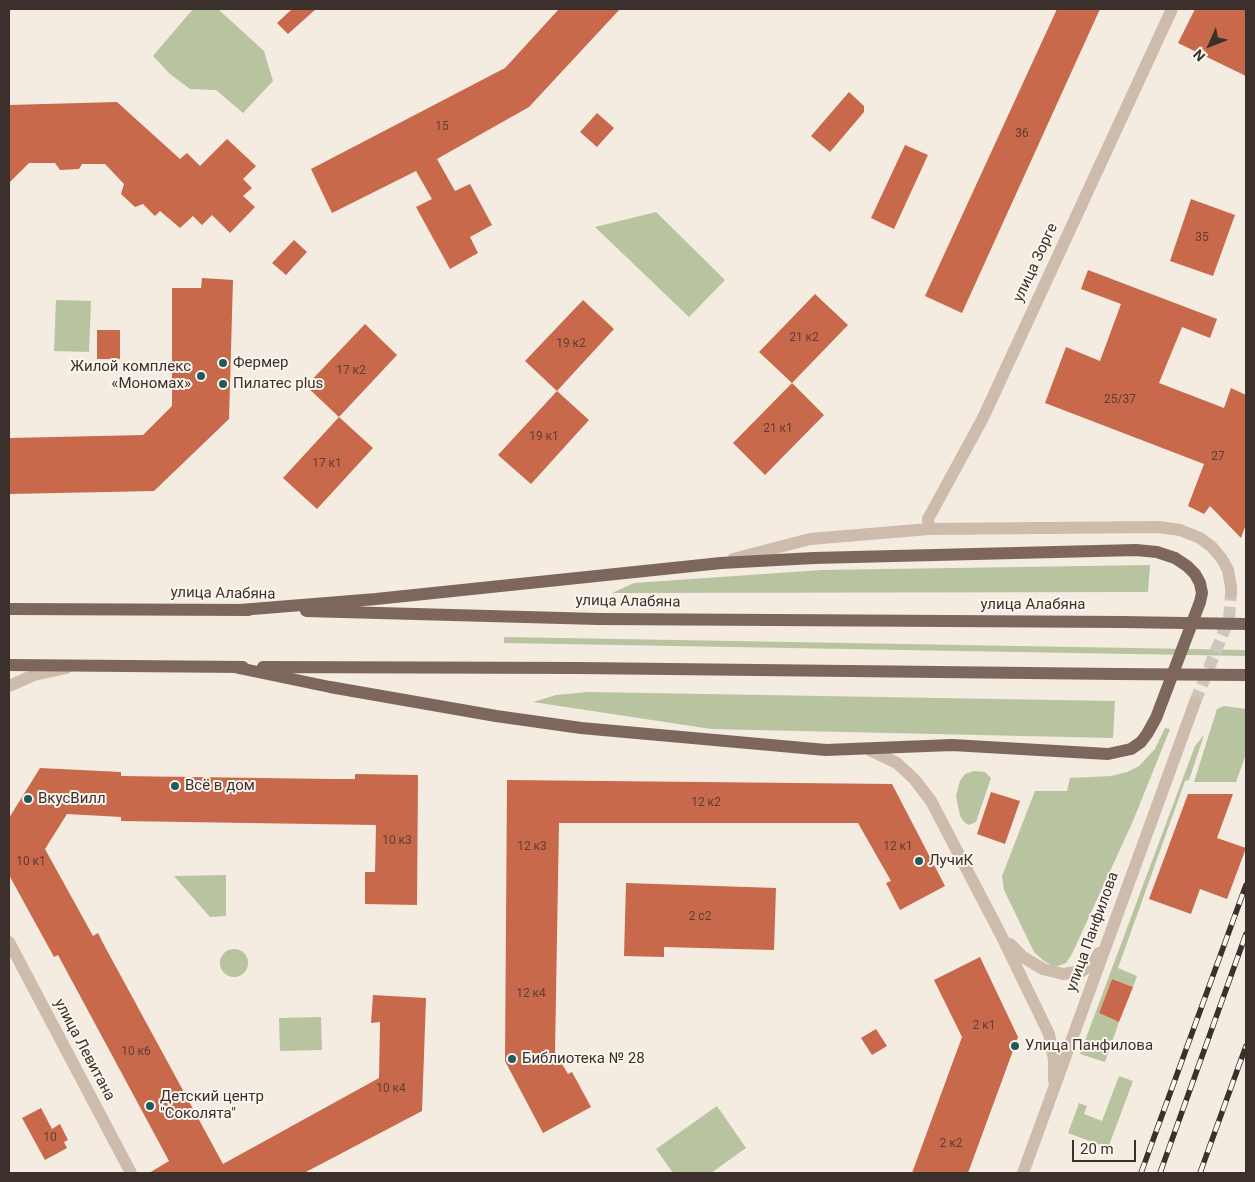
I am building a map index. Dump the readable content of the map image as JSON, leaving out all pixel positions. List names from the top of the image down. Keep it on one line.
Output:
{"streets":{"main road":["улица Алабяна"],"street":["улица Зорге","улица Панфилова","улица Левитана"]},"places":["Фермер","Жилой комплекс «Мономах»","Пилатес plus","Всё в дом","ВкусВилл","ЛучиК","Улица Панфилова","Библиотека № 28","Детский центр \"Соколята\""],"house_numbers":["15","36","35","21 к2","19 к2","17 к2","25/37","21 к1","19 к1","27","17 к1","12 к2","10 к3","12 к3","12 к1","10 к1","2 с2","12 к4","2 к1","10 к6","10 к4","10","2 к2"],"scale_bar":"20 m","north":"bottom left"}
